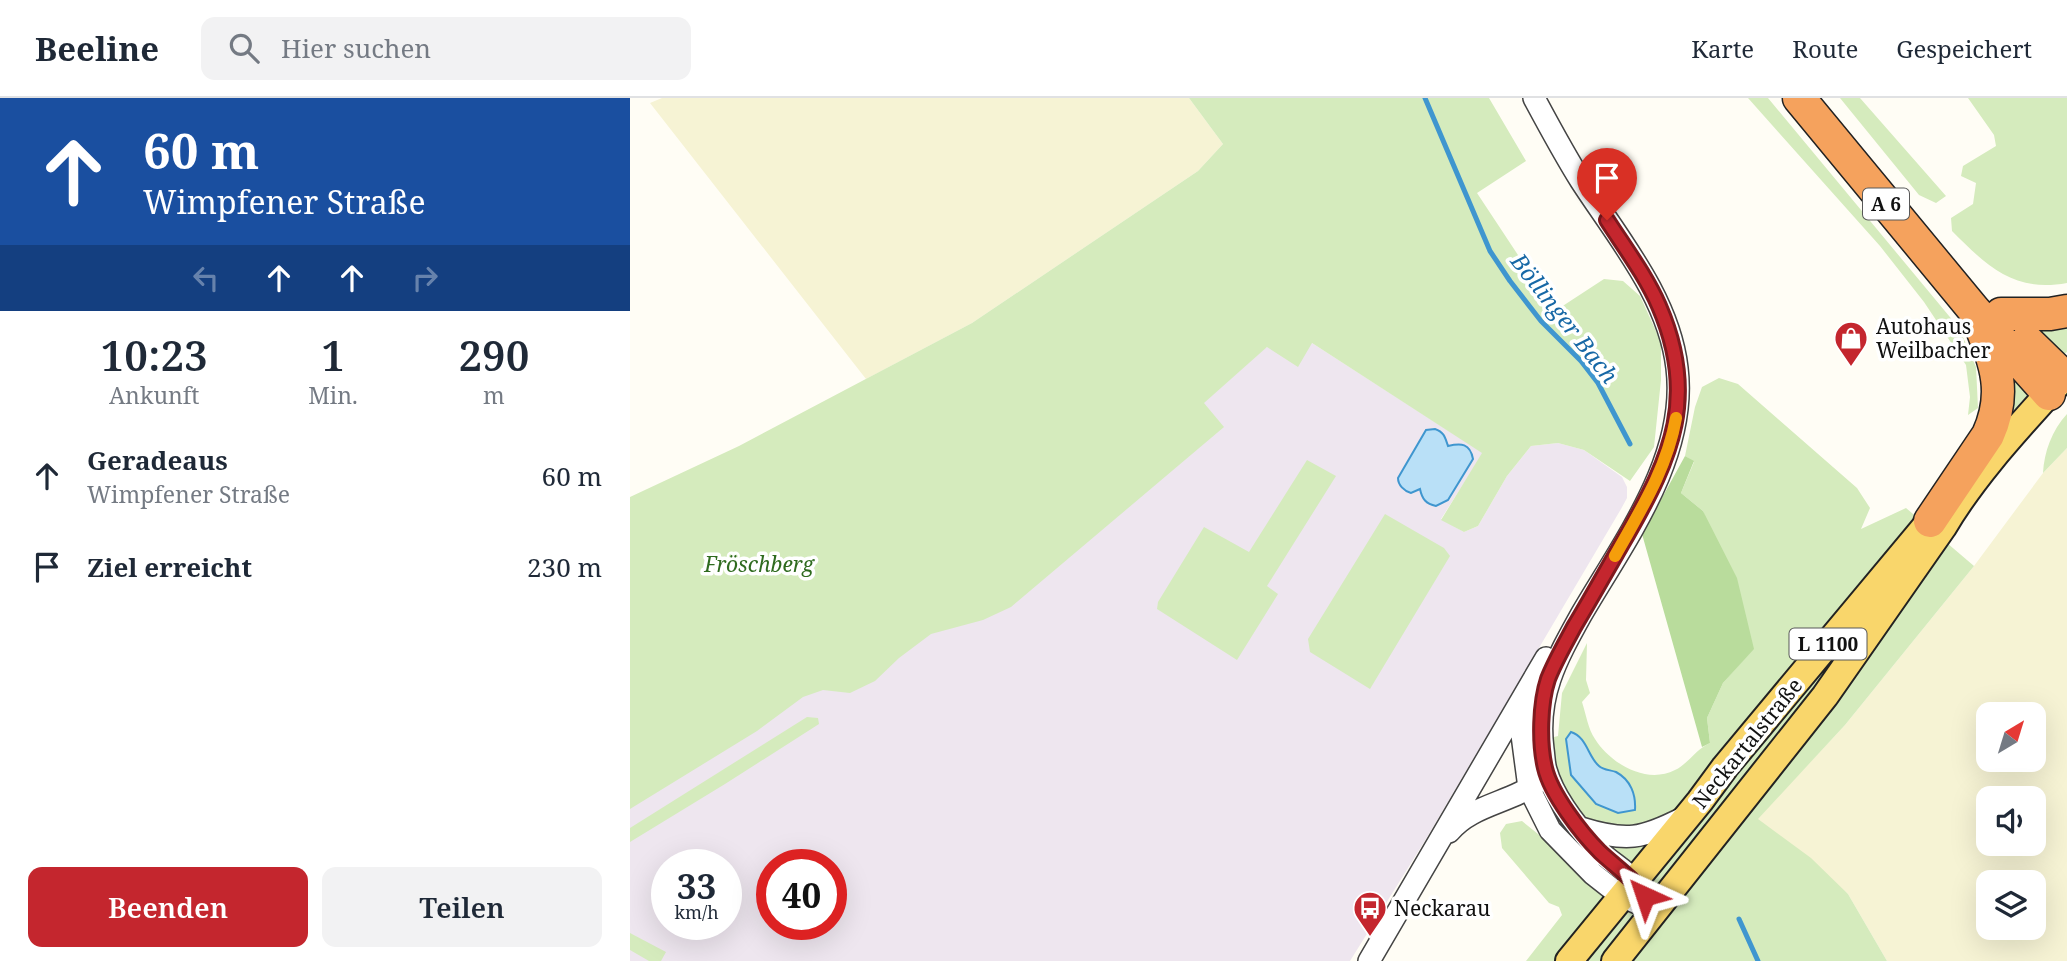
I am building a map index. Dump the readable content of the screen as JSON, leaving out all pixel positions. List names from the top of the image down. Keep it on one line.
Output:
{"streets":{"highway":["A 6"],"main road":["L 1100","Neckartalstraße"]},"crossings":[["A 6","Neckartalstraße"]],"water":["Böllinger Bach"],"parks":["Fröschberg"],"places":{"shop":["Autohaus Weilbacher"],"bus stop":["Neckarau"]},"north":"top right","page":{"header":"Beeline","search":"Hier suchen","nav":["Karte","Route","Gespeichert"],"turn":["60 m","Wimpfener Straße"],"eta":["10:23","Ankunft","1","Min.","290","m"],"list":[{"name":"Geradeaus","note":"Wimpfener Straße","value":"60 m"},{"name":"Ziel erreicht","value":"230 m"}],"speed":"33 km/h","limit":"40","buttons":["Beenden","Teilen"]}}
